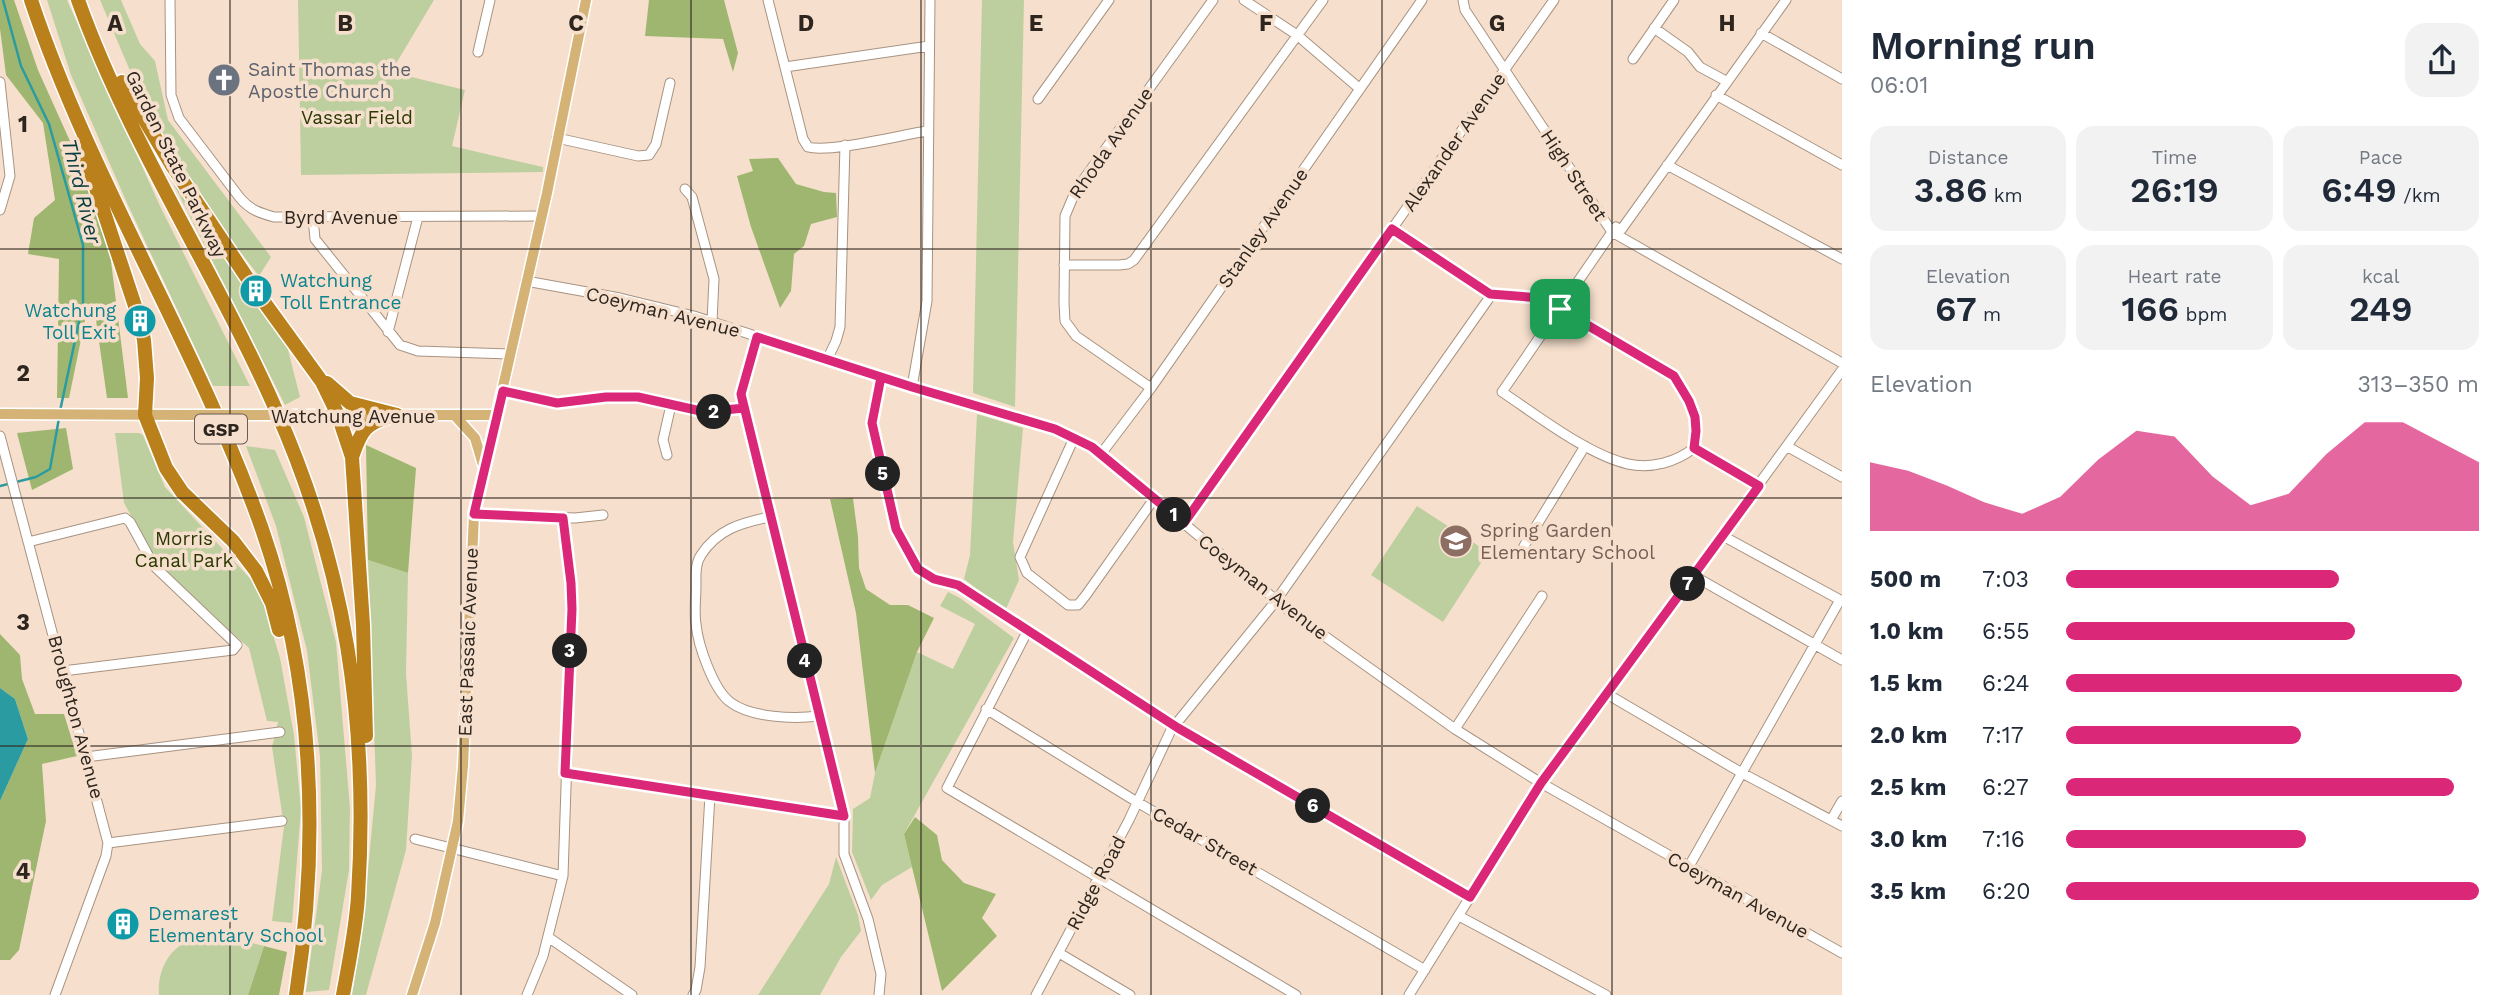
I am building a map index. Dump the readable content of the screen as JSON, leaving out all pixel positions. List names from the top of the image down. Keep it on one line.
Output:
{"streets":{"highway":["Garden State Parkway","GSP"],"main road":["Watchung Avenue","East Passaic Avenue"],"street":["Alexander Avenue","Rhoda Avenue","High Street","Byrd Avenue","Stanley Avenue","Coeyman Avenue","Broughton Avenue","Cedar Street","Ridge Road"]},"crossings":[["Alexander Avenue","High Street"],["Alexander Avenue","Coeyman Avenue"],["Rhoda Avenue","Stanley Avenue"],["Byrd Avenue","East Passaic Avenue"],["Stanley Avenue","Coeyman Avenue"],["Coeyman Avenue","East Passaic Avenue"],["Coeyman Avenue","Ridge Road"],["Watchung Avenue","East Passaic Avenue"],["Cedar Street","Ridge Road"]],"water":["Third River"],"parks":["Vassar Field","Morris Canal Park"],"places":{"church":["Saint Thomas the Apostle Church"],"building":["Watchung Toll Entrance","Watchung Toll Exit","Demarest Elementary School"],"school or university":["Spring Garden Elementary School"]},"page":{"heading":["Morning run","06:01"],"stats":[["Distance","3.86 km"],["Time","26:19"],["Pace","6:49 /km"],["Elevation","67 m"],["Heart rate","166 bpm"],["kcal","249"]],"chart":["Elevation","313–350 m"],"pins":["2","5","1","7","3","4","6"],"list":[{"name":"500 m","note":"7:03"},{"name":"1.0 km","note":"6:55"},{"name":"1.5 km","note":"6:24"},{"name":"2.0 km","note":"7:17"},{"name":"2.5 km","note":"6:27"},{"name":"3.0 km","note":"7:16"},{"name":"3.5 km","note":"6:20"}]},"grid":{"columns":["A","B","C","D","E","F","G","H"],"rows":["1","2","3","4"]}}
